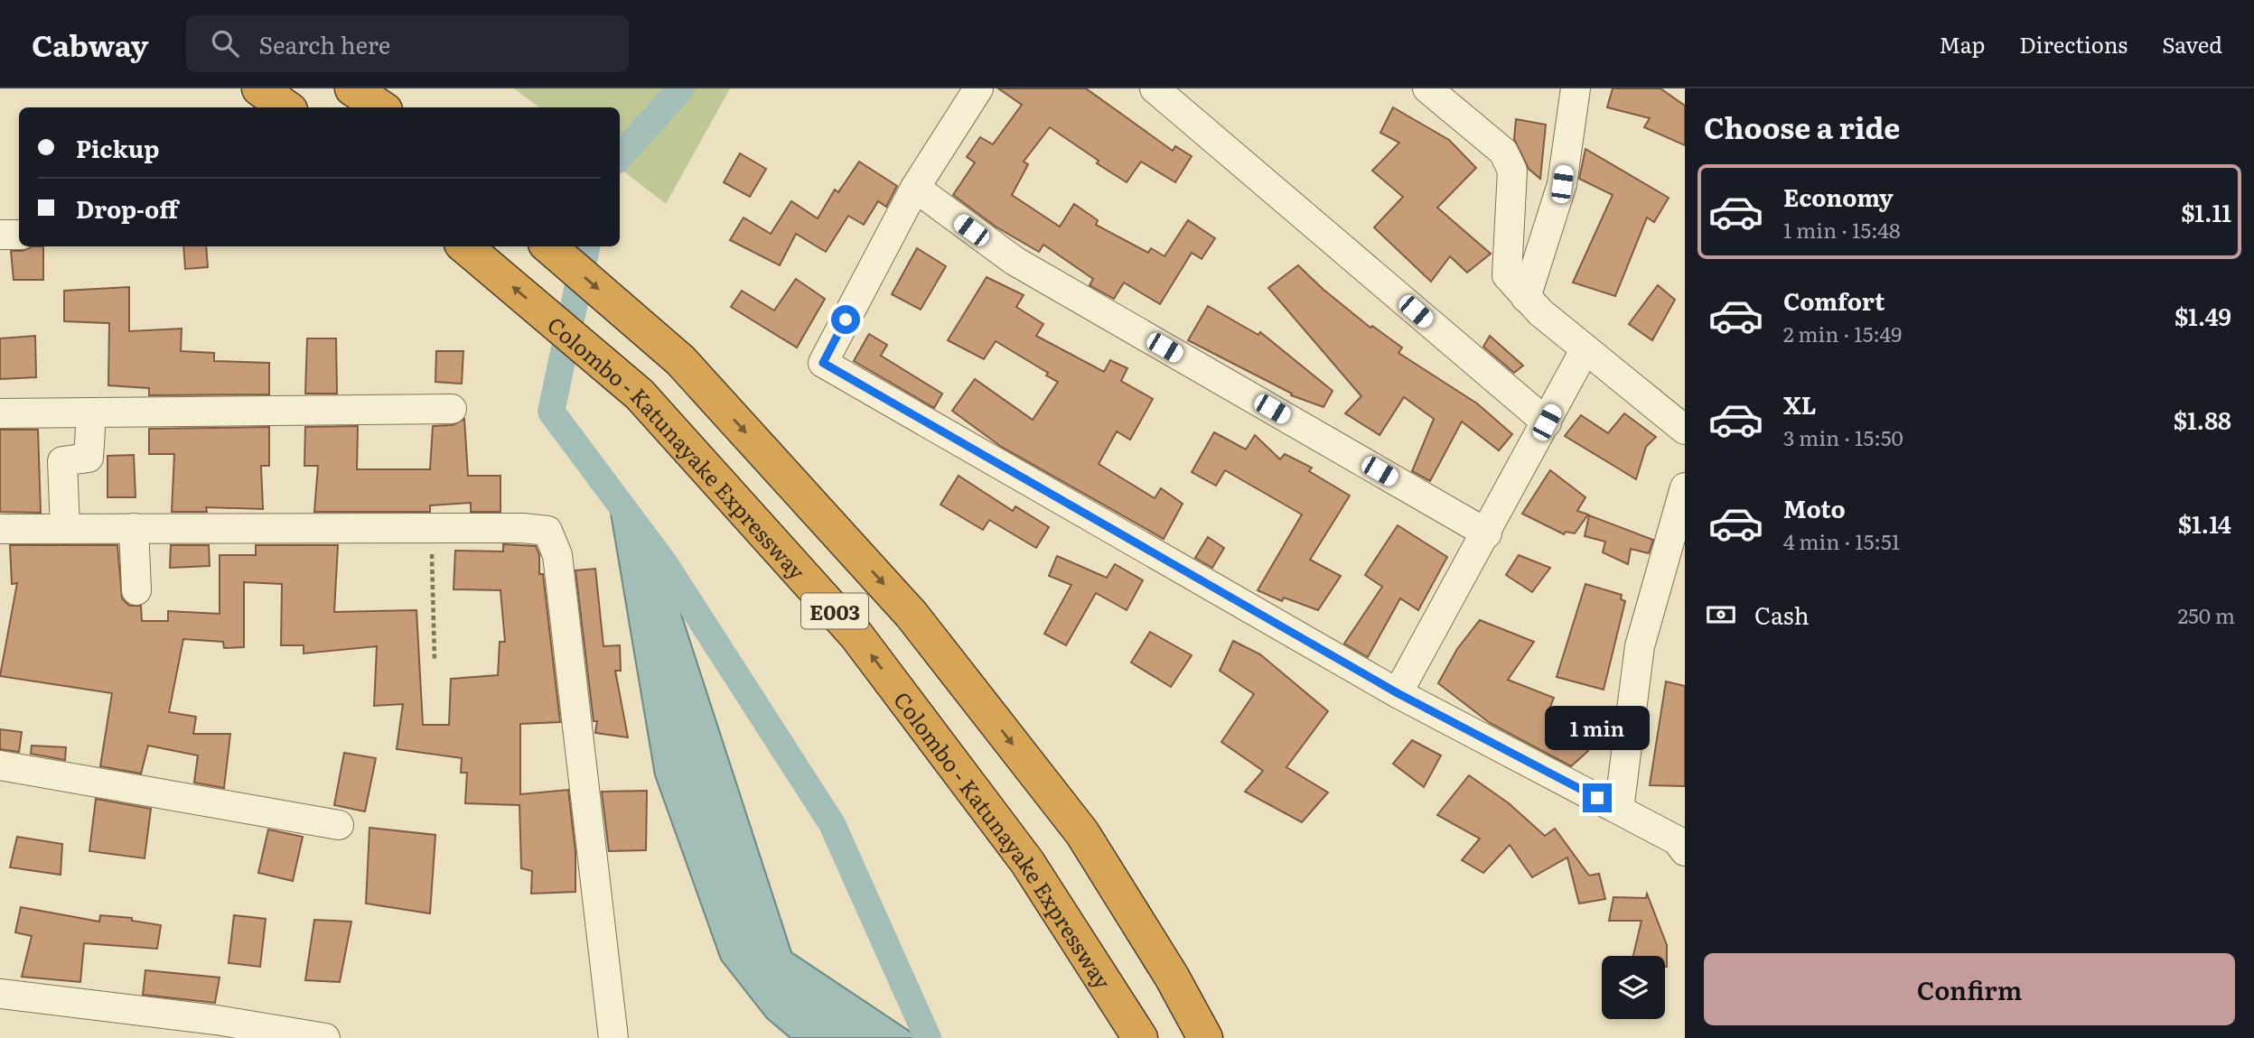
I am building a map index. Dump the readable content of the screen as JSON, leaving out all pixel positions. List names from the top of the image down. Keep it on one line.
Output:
{"streets":{"highway":["Colombo - Katunayake Expressway","E003"]},"page":{"header":"Cabway","search":"Search here","nav":["Map","Directions","Saved"],"heading":"Choose a ride","banner":["Pickup","Drop-off"],"list":[{"name":"Economy","note":"1 min · 15:48","value":"$1.11"},{"name":"Comfort","note":"2 min · 15:49","value":"$1.49"},{"name":"XL","note":"3 min · 15:50","value":"$1.88"},{"name":"Moto","note":"4 min · 15:51","value":"$1.14"}],"pay":["Cash","250 m"],"bubble":"1 min","buttons":"Confirm"}}
